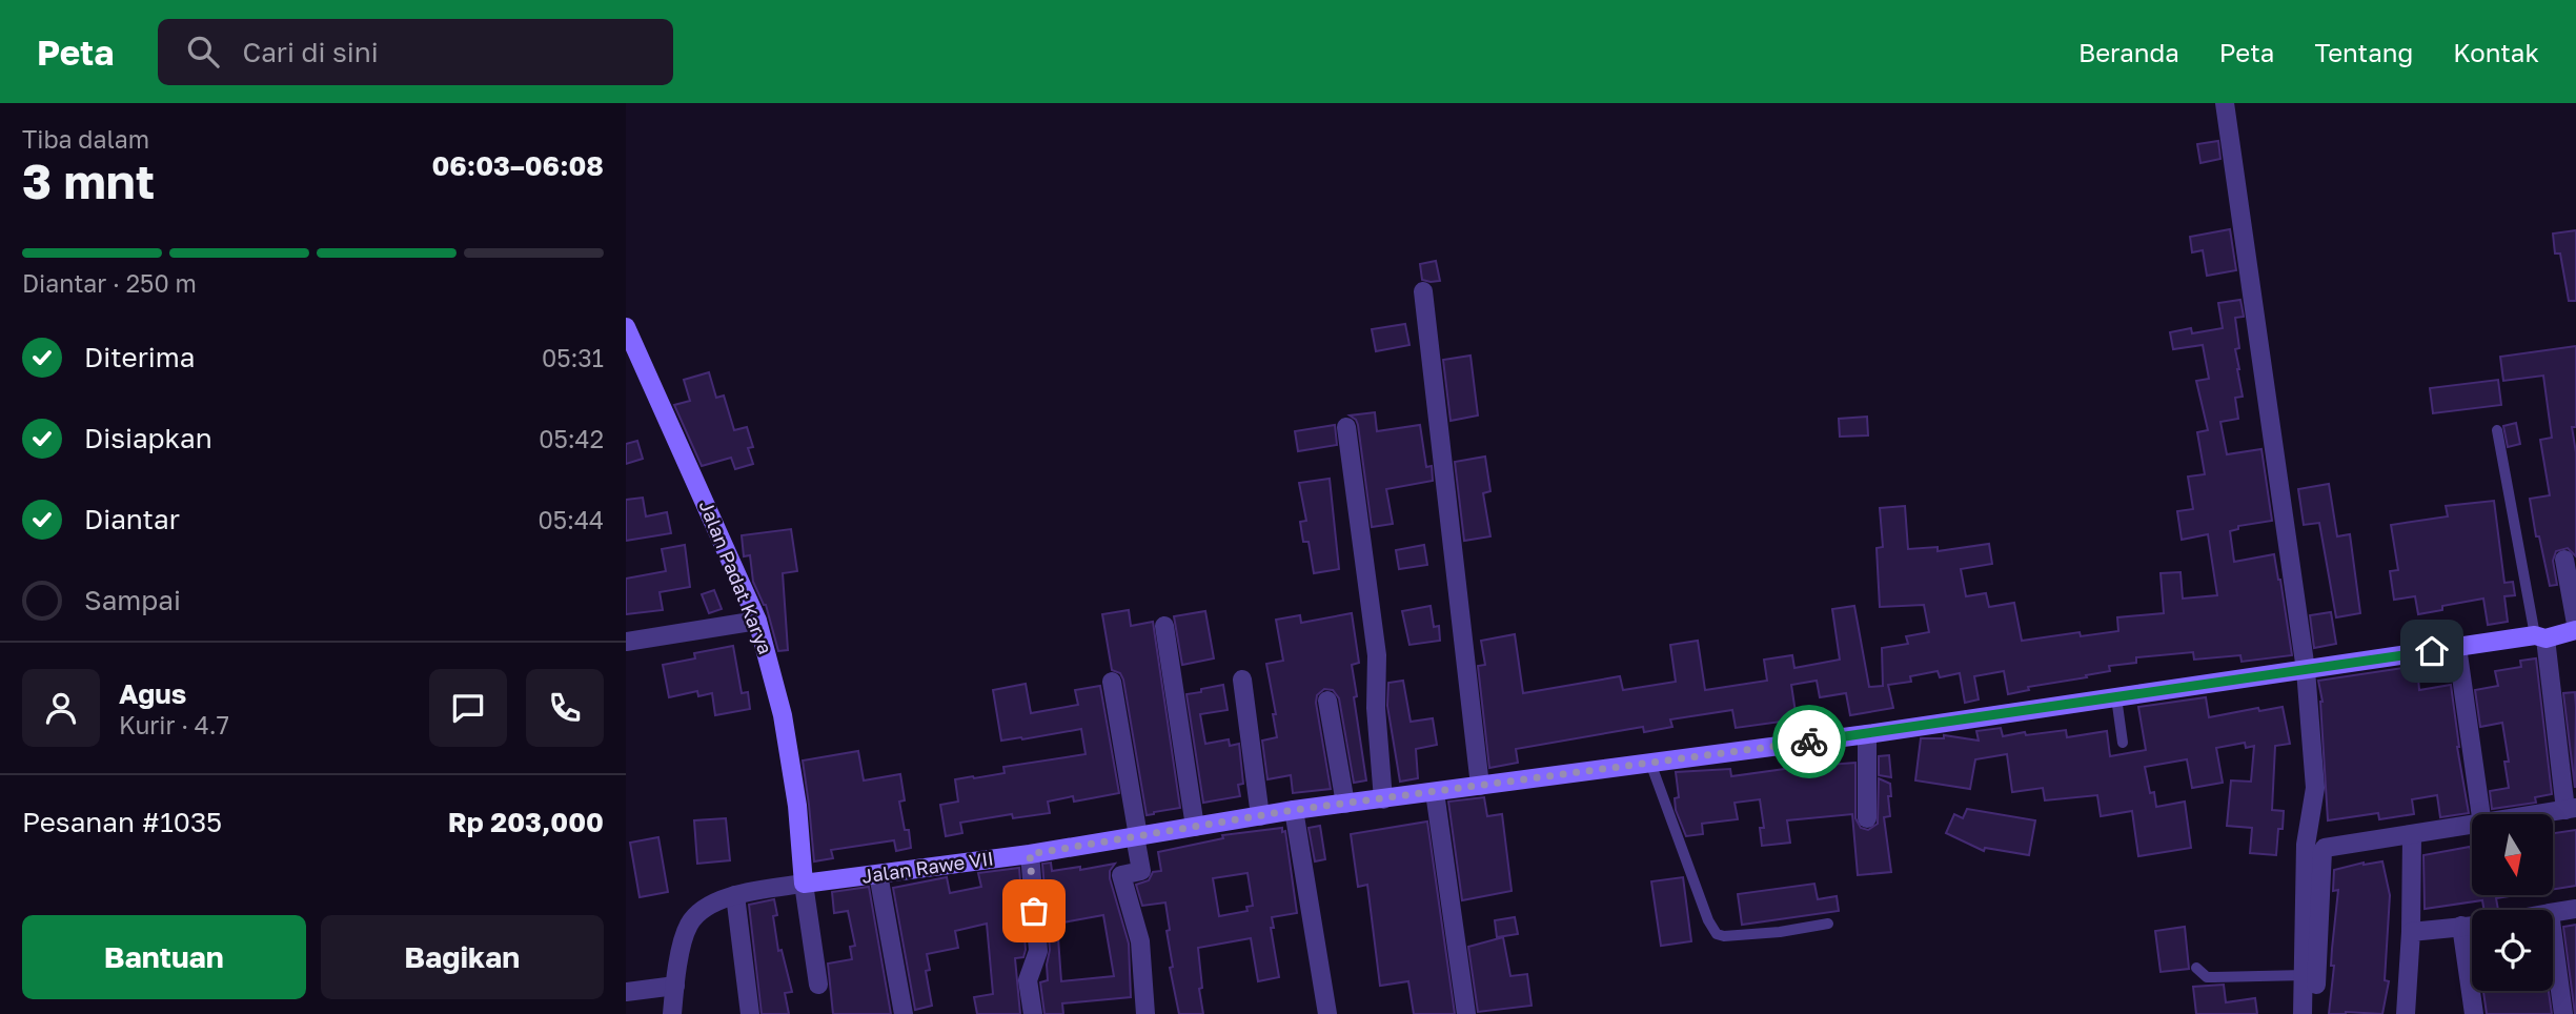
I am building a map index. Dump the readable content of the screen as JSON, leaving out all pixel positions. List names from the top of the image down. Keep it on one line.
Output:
{"streets":{"main road":["Jalan Padat Karya","Jalan Rawe VII"]},"crossings":[["Jalan Padat Karya","Jalan Rawe VII"]],"north":"bottom","page":{"header":"Peta","search":"Cari di sini","nav":["Beranda","Peta","Tentang","Kontak"],"heading":["3 mnt","Tiba dalam","06:03–06:08"],"panel":["Agus","Kurir · 4.7","Pesanan #1035","Rp 203,000"],"bar":"Diantar · 250 m","list":[["Diterima","05:31"],["Disiapkan","05:42"],["Diantar","05:44"],"Sampai"],"buttons":["Bantuan","Bagikan"]}}
